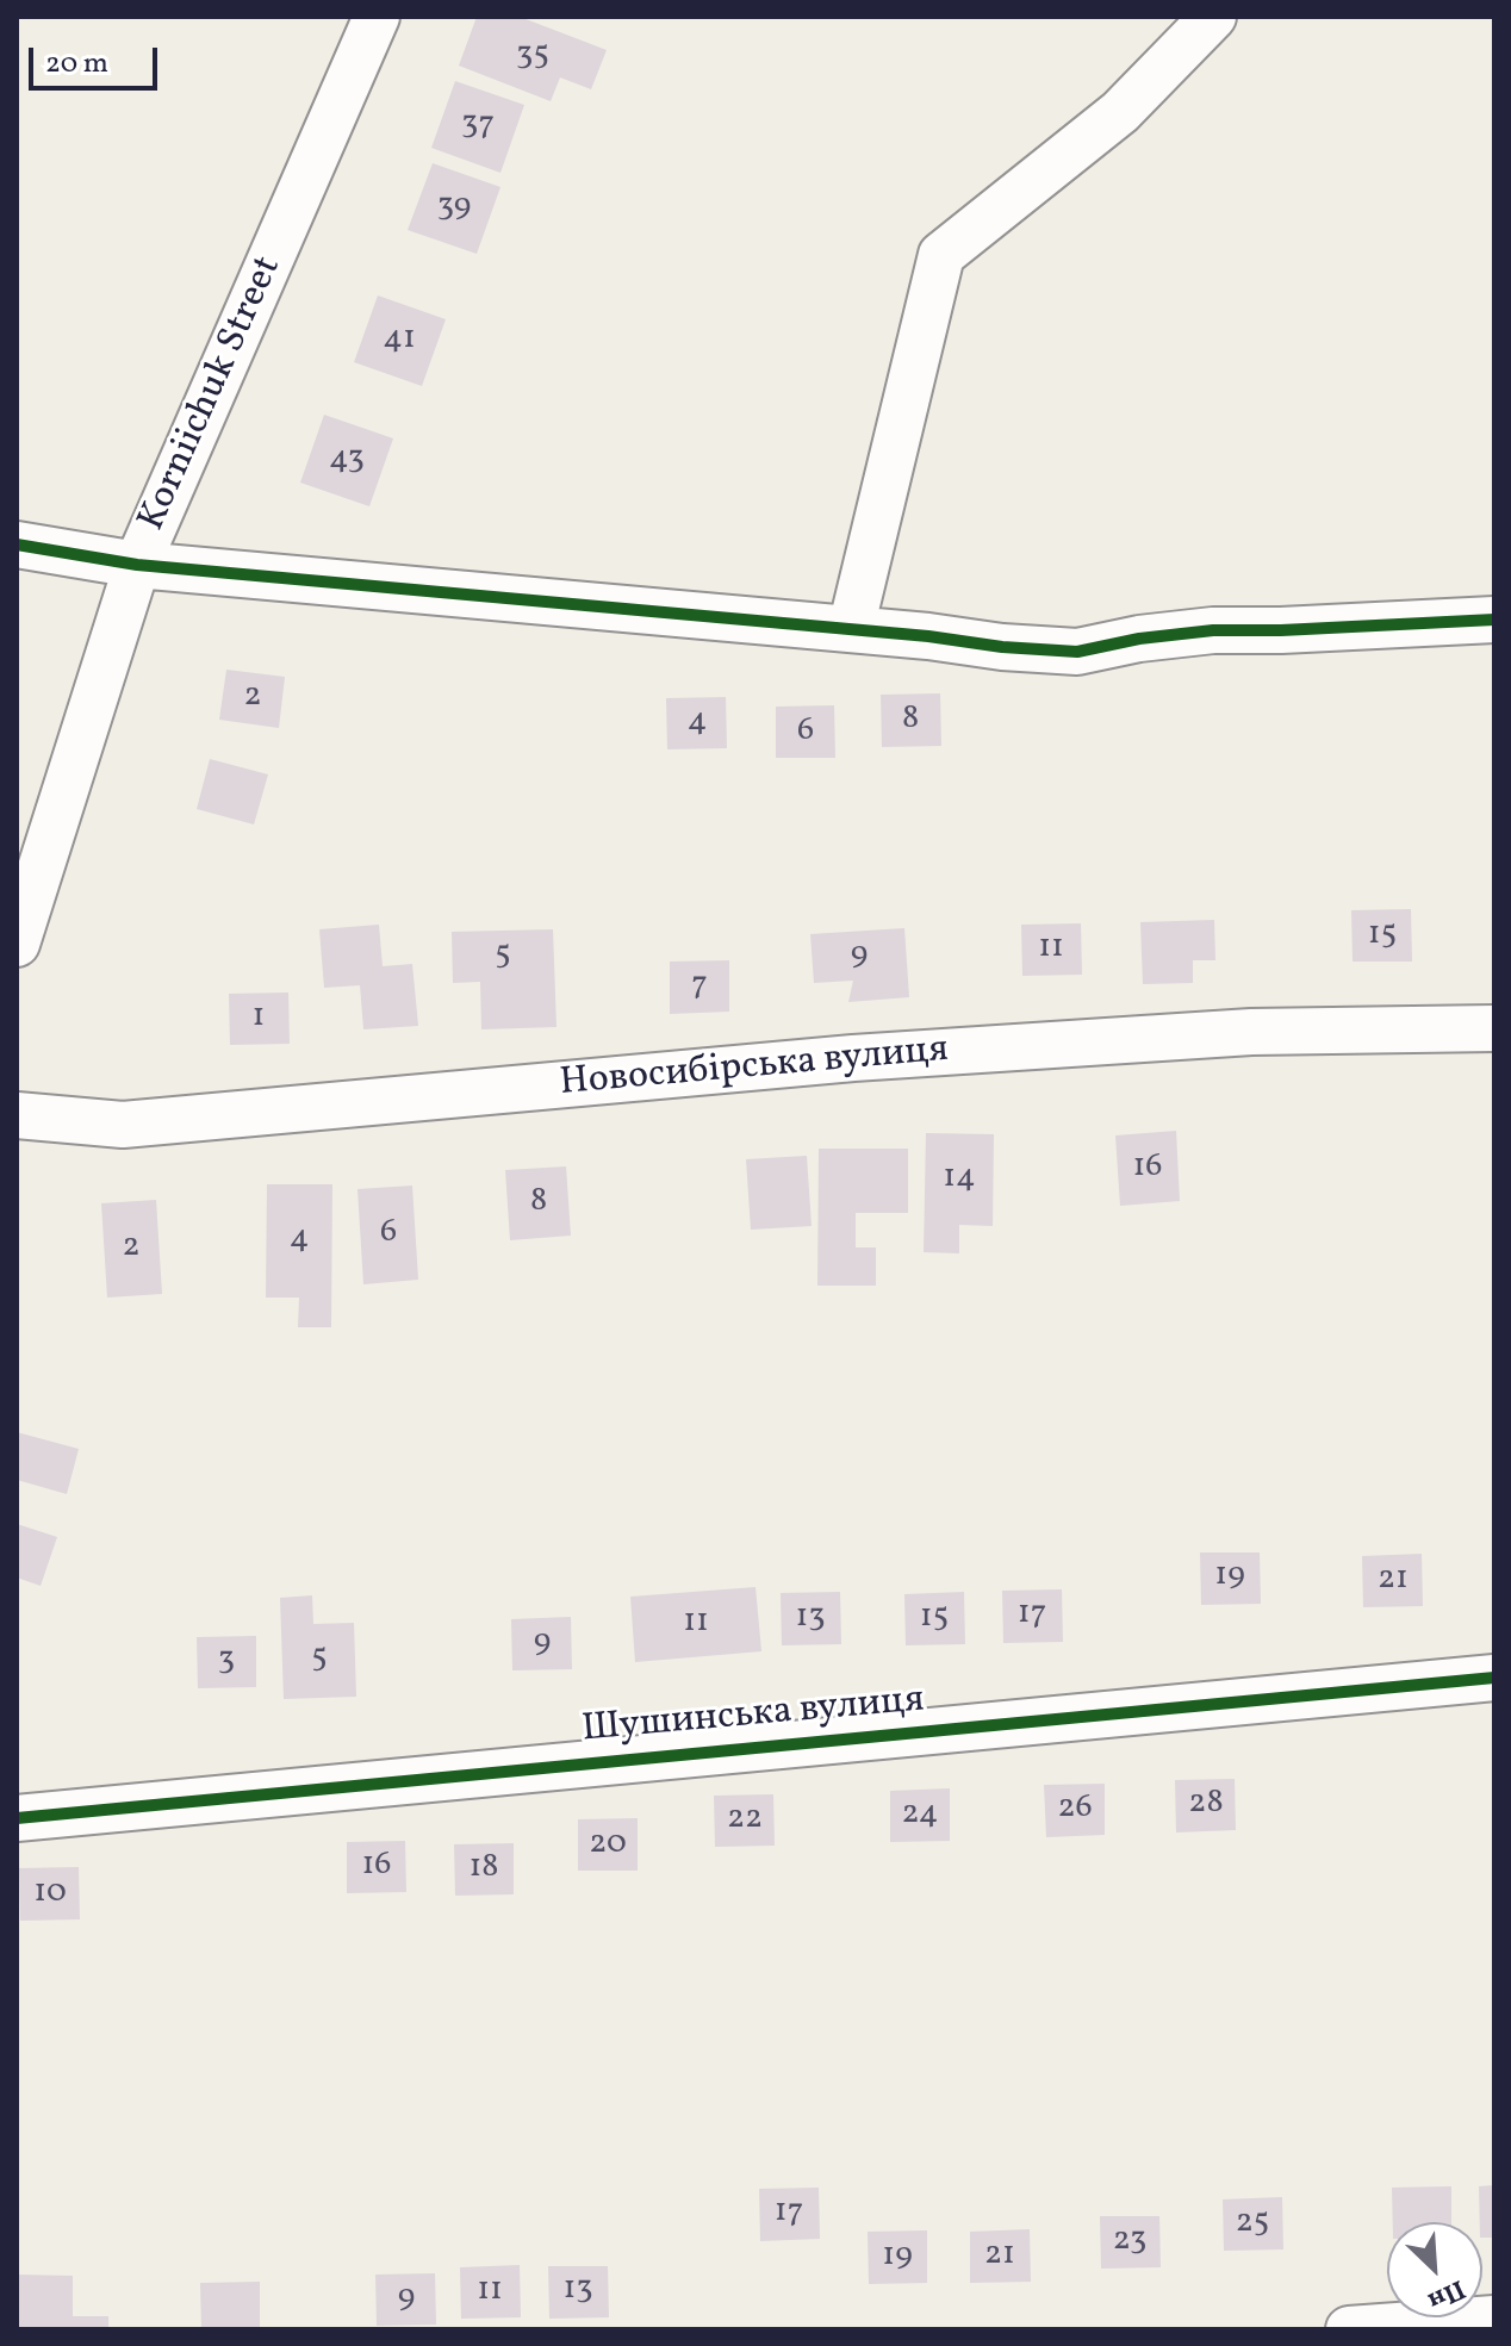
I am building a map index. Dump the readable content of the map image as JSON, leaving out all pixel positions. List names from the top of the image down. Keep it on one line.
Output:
{"streets":{"street":["Korniichuk Street","Новосибірська вулиця","Шушинська вулиця"]},"house_numbers":["35","37","39","41","43","2","8","4","6","15","11","5","9","7","1","16","14","8","6","4","2","19","21","17","13","15","11","9","5","3","28","26","24","22","20","16","18","10","17","25","23","21","19","13","11","9"],"scale_bar":"20 m","north":"bottom right"}
